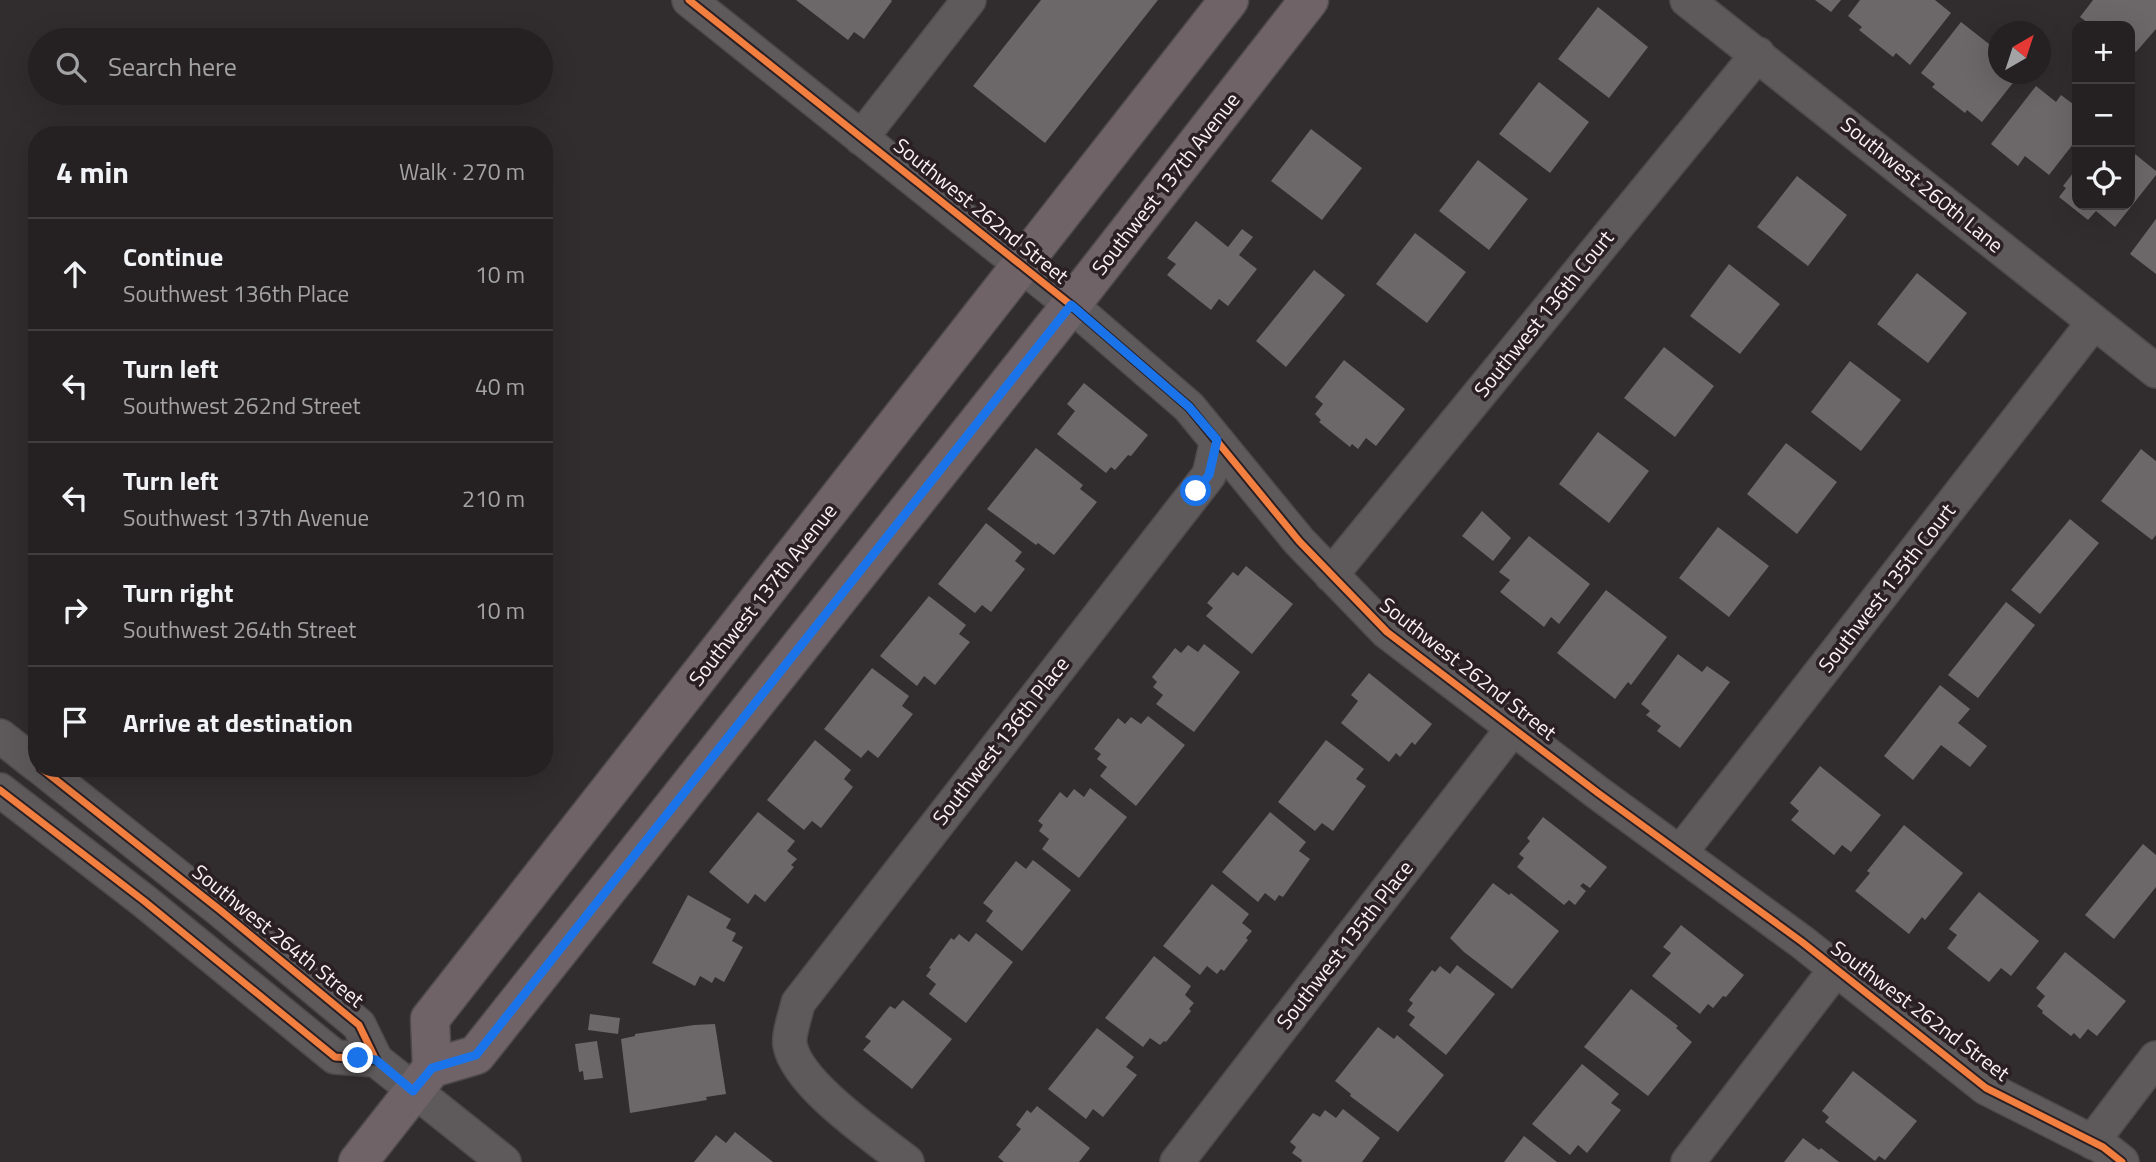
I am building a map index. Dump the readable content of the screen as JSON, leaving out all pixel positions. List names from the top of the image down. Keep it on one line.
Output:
{"streets":{"main road":["Southwest 137th Avenue"],"street":["Southwest 260th Lane","Southwest 262nd Street","Southwest 136th Court","Southwest 135th Court","Southwest 136th Place","Southwest 264th Street","Southwest 135th Place"]},"crossings":[["Southwest 137th Avenue","Southwest 262nd Street"],["Southwest 137th Avenue","Southwest 264th Street"],["Southwest 260th Lane","Southwest 136th Court"],["Southwest 260th Lane","Southwest 135th Court"],["Southwest 262nd Street","Southwest 136th Court"],["Southwest 262nd Street","Southwest 135th Court"],["Southwest 262nd Street","Southwest 136th Place"],["Southwest 262nd Street","Southwest 135th Place"]],"north":"top right","page":{"map_buttons":["+","−"],"search":"Search here","heading":["4 min","Walk · 270 m"],"list":[["Continue","Southwest 136th Place","10 m"],["Turn left","Southwest 262nd Street","40 m"],["Turn left","Southwest 137th Avenue","210 m"],["Turn right","Southwest 264th Street","10 m"],"Arrive at destination"]}}
